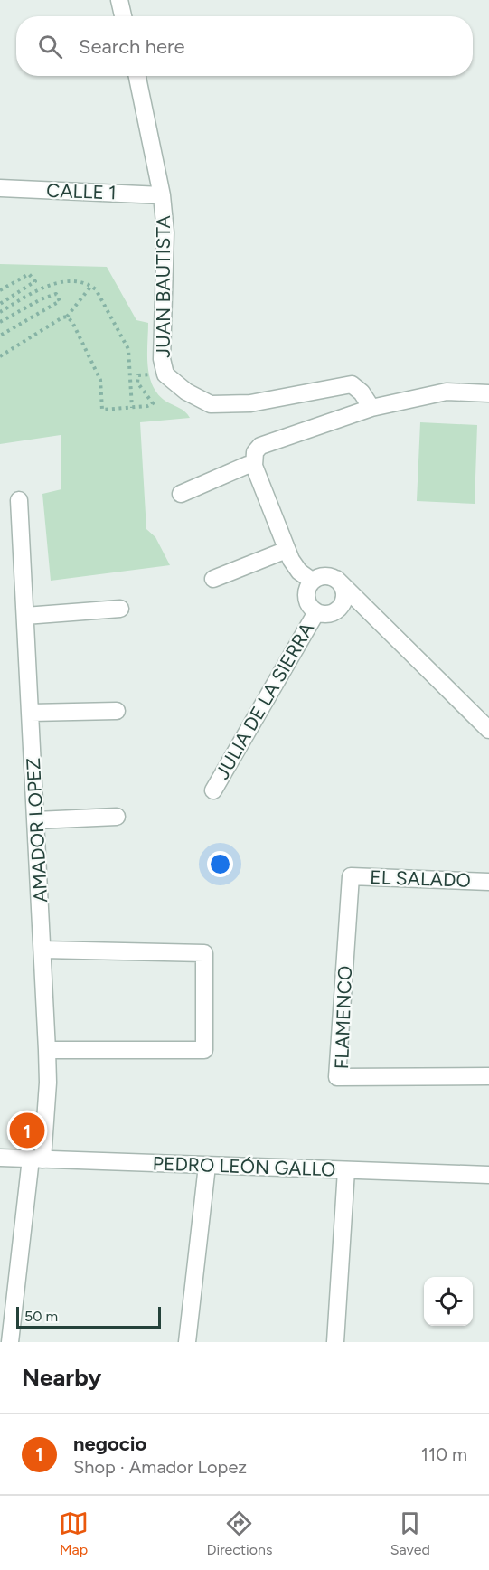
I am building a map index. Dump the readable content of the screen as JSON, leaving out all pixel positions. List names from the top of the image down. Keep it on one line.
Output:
{"streets":{"street":["CALLE 1","JUAN BAUTISTA","JULIA DE LA SIERRA","AMADOR LOPEZ","EL SALADO","FLAMENCO","PEDRO LEÓN GALLO"]},"crossings":[["CALLE 1","JUAN BAUTISTA"],["AMADOR LOPEZ","PEDRO LEÓN GALLO"],["EL SALADO","FLAMENCO"]],"scale_bar":"50 m","page":{"search":"Search here","pins":"1","scale":"50 m","heading":"Nearby","list":[{"mark":"1","name":"negocio","note":"Shop · Amador Lopez","value":"110 m"}],"nav":["Map","Directions","Saved"]}}
